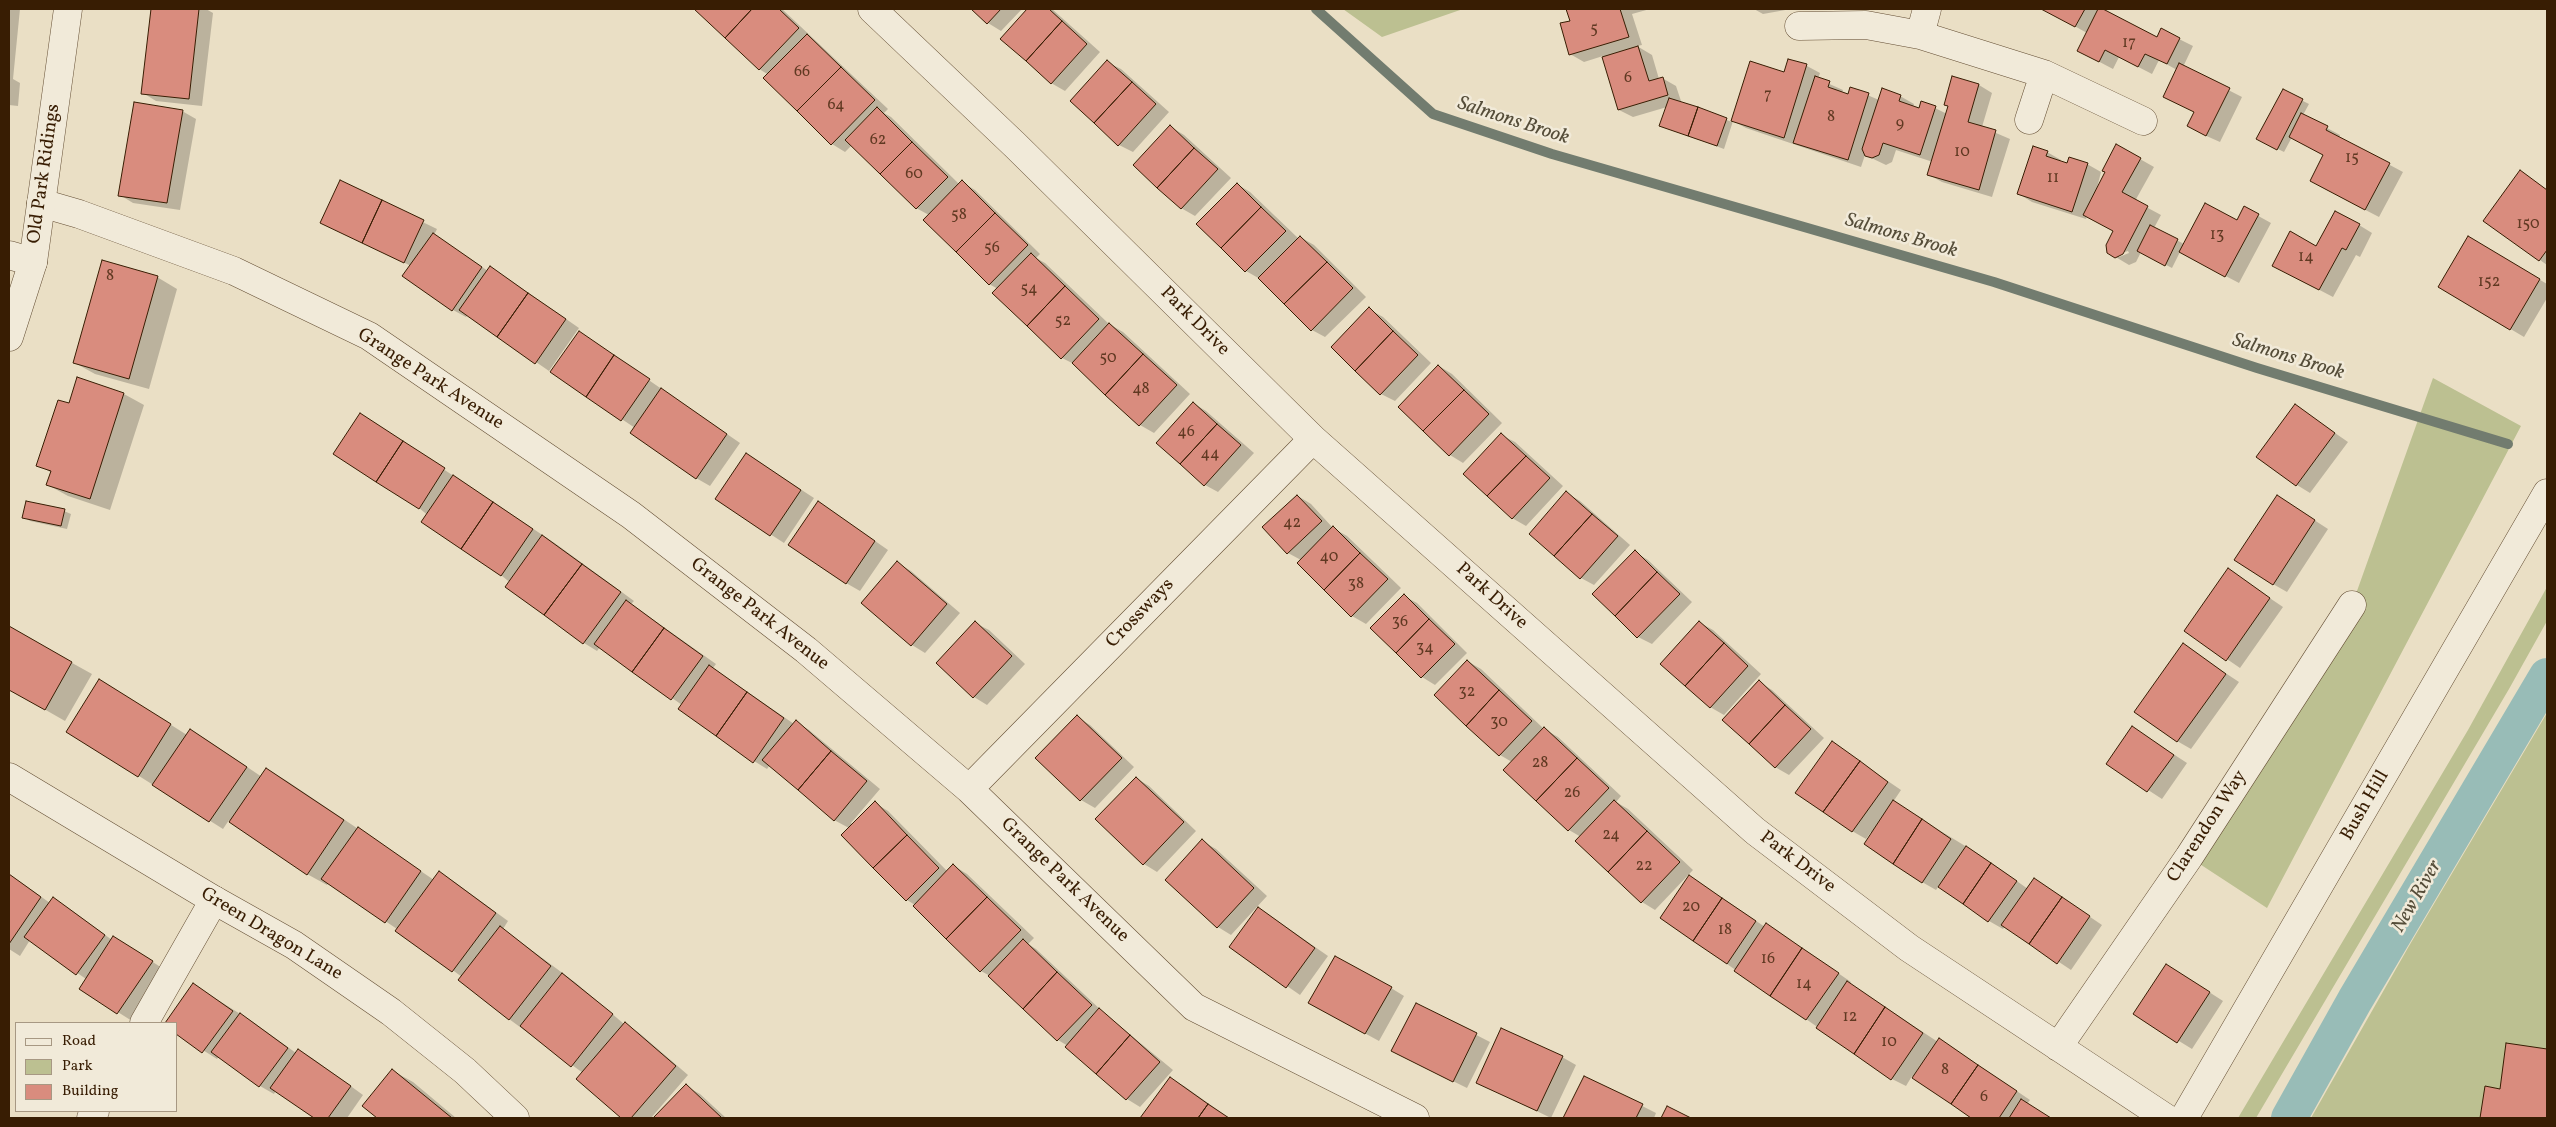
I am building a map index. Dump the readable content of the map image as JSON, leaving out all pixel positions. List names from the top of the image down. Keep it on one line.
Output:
{"streets":{"street":["Old Park Ridings","Park Drive","Grange Park Avenue","Crossways","Bush Hill","Clarendon Way","Green Dragon Lane"]},"crossings":[["Old Park Ridings","Grange Park Avenue"],["Park Drive","Crossways"],["Park Drive","Clarendon Way"],["Grange Park Avenue","Crossways"]],"water":["Salmons Brook","New River"],"house_numbers":["5","17","66","6","7","64","8","9","62","10","15","60","11","58","150","13","56","14","8","152","54","52","50","48","46","44","42","40","38","36","34","32","30","28","26","24","22","20","18","16","14","12","10","8","6"],"legend":["Road","Park","Building"]}
